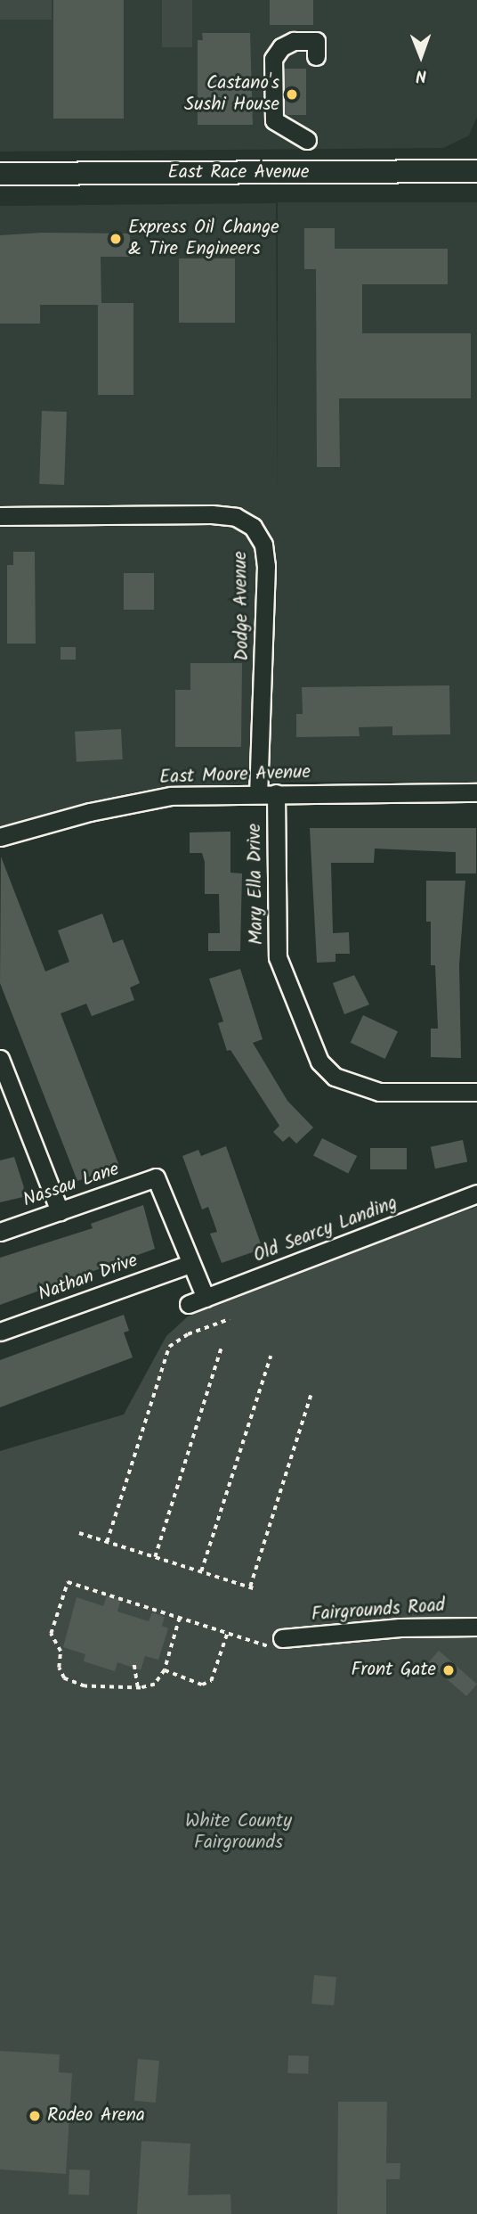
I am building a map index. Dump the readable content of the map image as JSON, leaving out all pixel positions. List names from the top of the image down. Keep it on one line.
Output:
{"streets":{"main road":["East Race Avenue"],"street":["Dodge Avenue","East Moore Avenue","Mary Ella Drive","Nassau Lane","Old Searcy Landing","Nathan Drive","Fairgrounds Road"]},"crossings":[["Dodge Avenue","East Moore Avenue"],["East Moore Avenue","Mary Ella Drive"],["Nassau Lane","Nathan Drive"]],"parks":["White County Fairgrounds"],"places":["Castano's Sushi House","Express Oil Change & Tire Engineers","Front Gate","Rodeo Arena"],"north":"bottom"}
